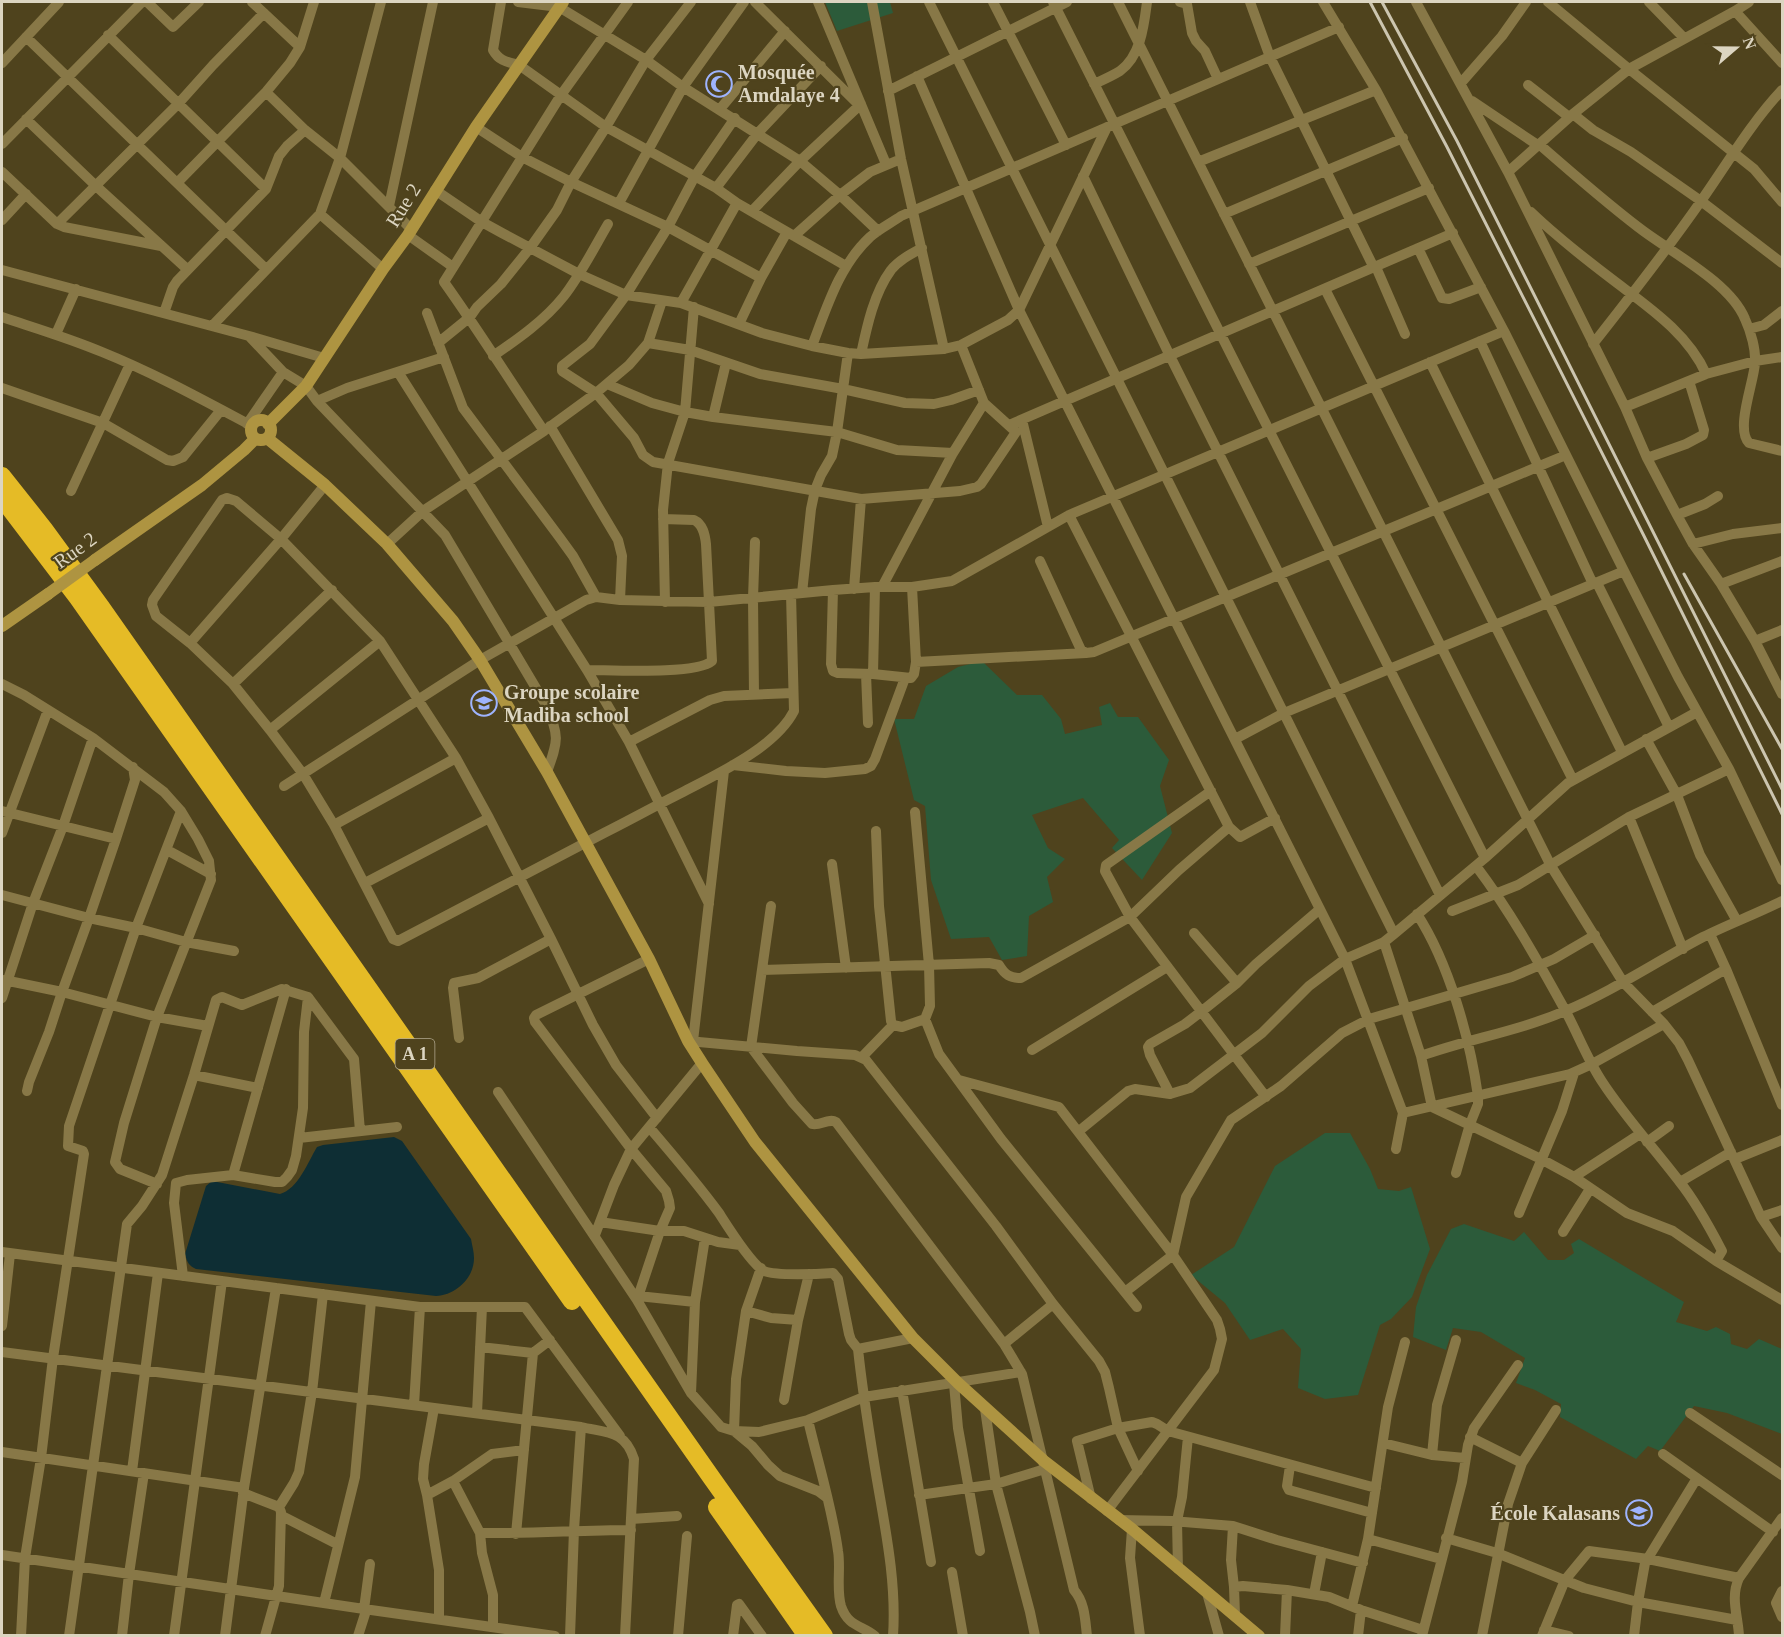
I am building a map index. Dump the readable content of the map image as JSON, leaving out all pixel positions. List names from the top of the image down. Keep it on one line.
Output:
{"streets":{"highway":["A 1"],"street":["Rue 2"]},"places":{"mosque":["Mosquée Amdalaye 4"],"school or university":["Groupe scolaire Madiba school","École Kalasans"]},"north":"right"}
